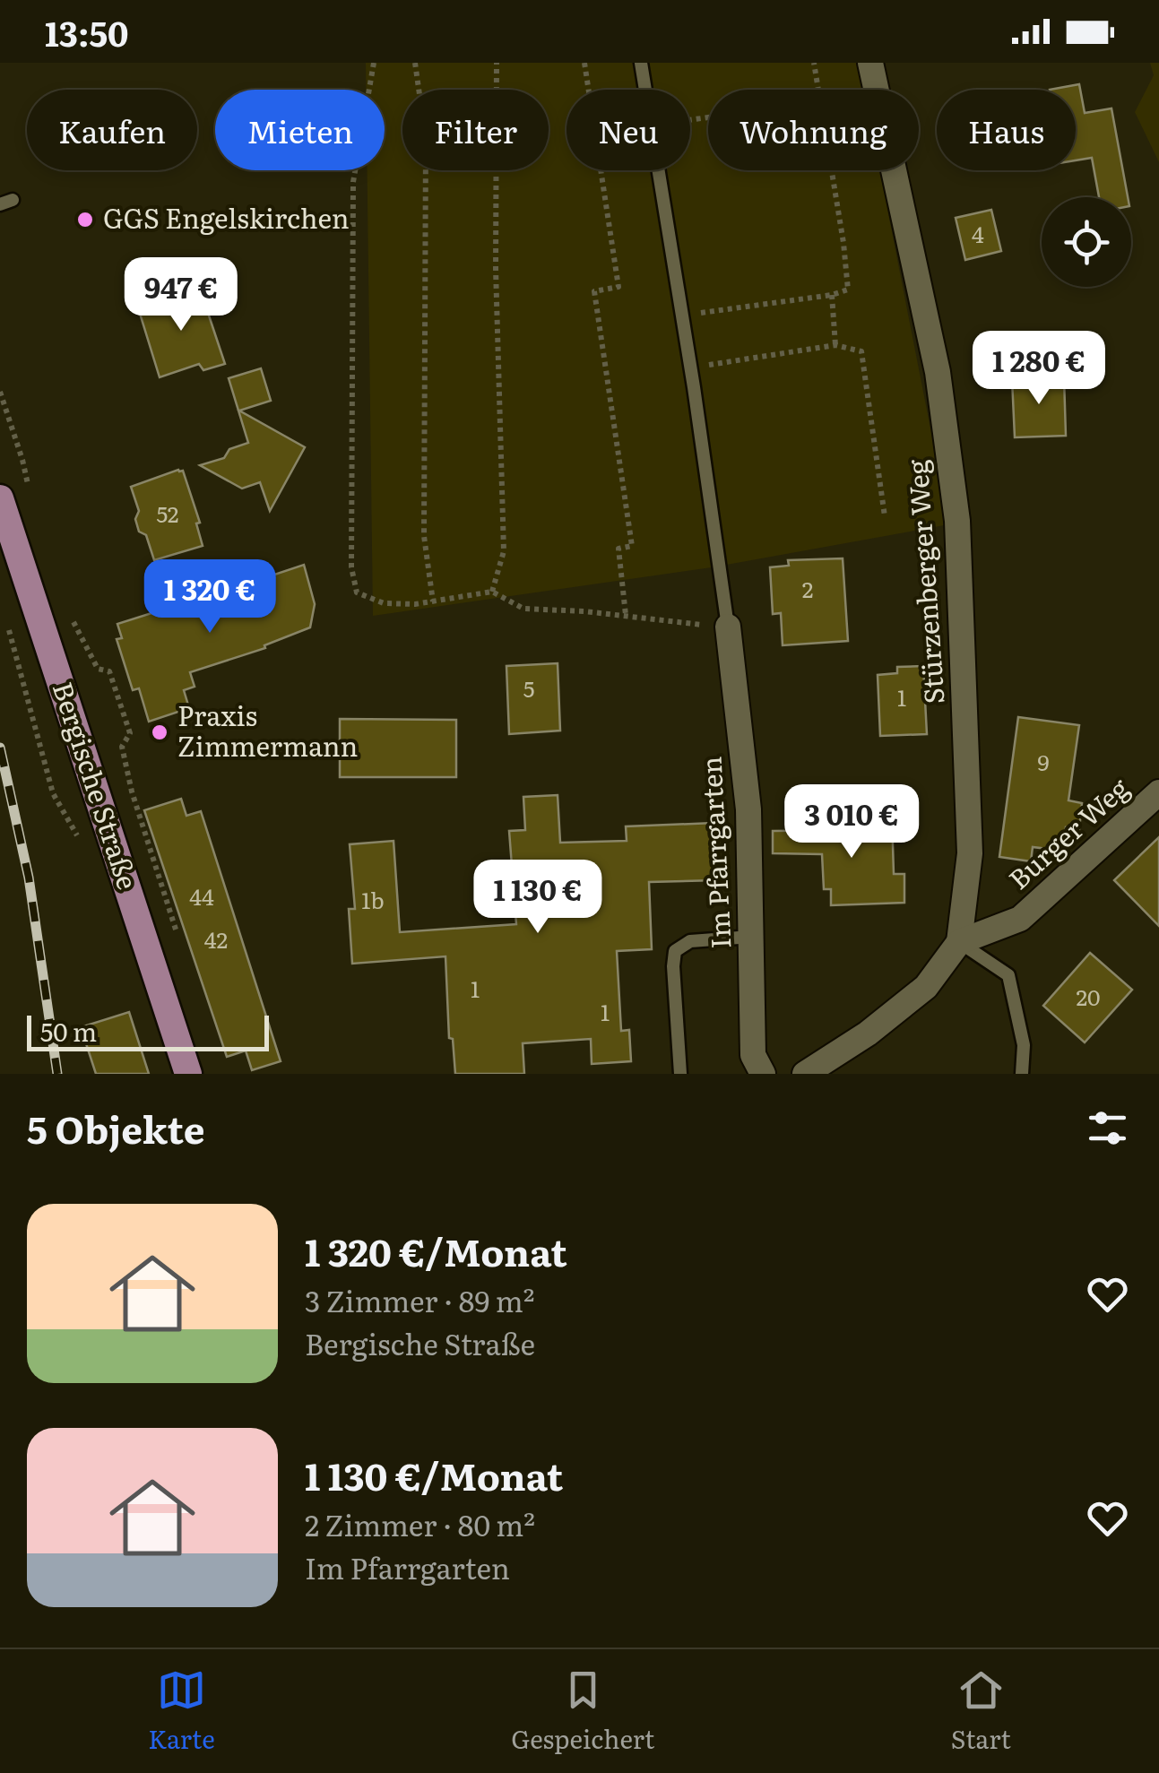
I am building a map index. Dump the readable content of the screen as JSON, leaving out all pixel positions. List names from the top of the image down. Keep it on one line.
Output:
{"streets":{"main road":["Bergische Straße"],"street":["Stürzenberger Weg","Burger Weg","Im Pfarrgarten"]},"crossings":[["Stürzenberger Weg","Burger Weg"]],"places":["GGS Engelskirchen","Praxis Zimmermann"],"house_numbers":["4","52","2","5","1","9","44","1b","42","1","20","1"],"scale_bar":"50 m","page":{"status":"13:50","chip":["Kaufen","Mieten","Filter","Neu","Wohnung","Haus"],"price":["947 €","1 280 €","1 320 €","3 010 €","1 130 €"],"scale":"50 m","heading":"5 Objekte","list":[{"name":"1 320 €/Monat","note":"3 Zimmer · 89 m² · Bergische Straße"},{"name":"1 130 €/Monat","note":"2 Zimmer · 80 m² · Im Pfarrgarten"}],"tabs":["Karte","Gespeichert","Start"]}}
